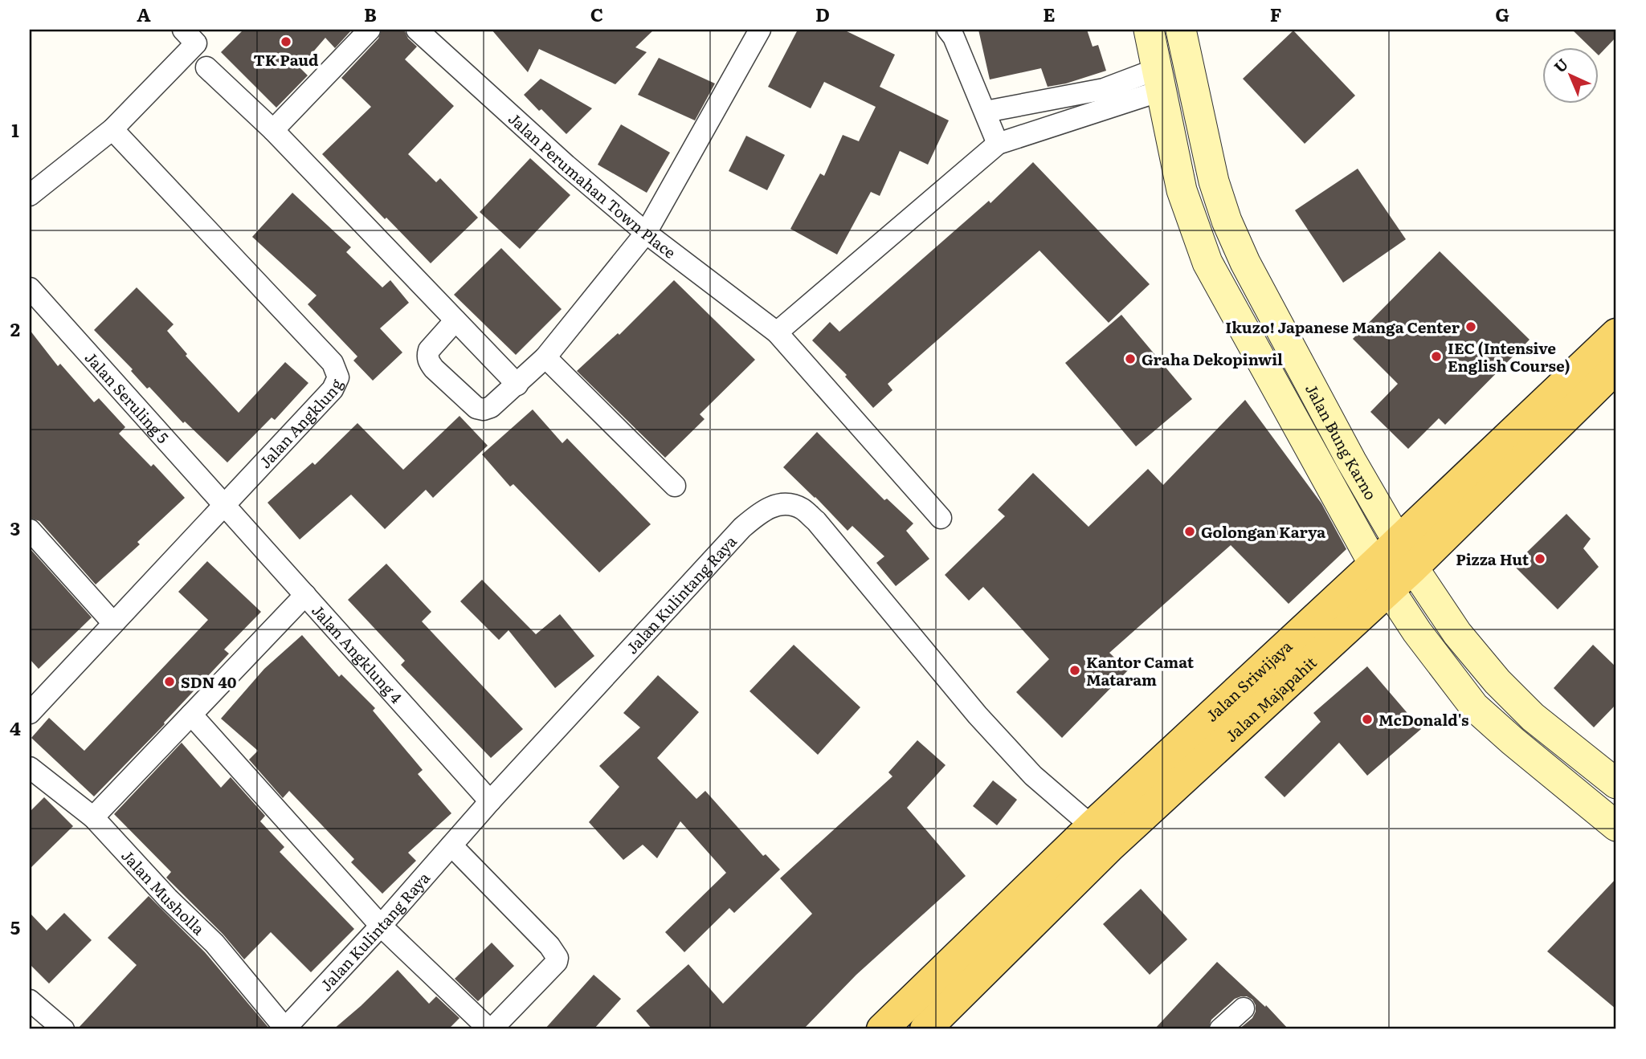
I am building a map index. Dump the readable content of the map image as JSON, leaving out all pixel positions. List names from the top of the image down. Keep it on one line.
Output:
{"streets":{"main road":["Jalan Bung Karno","Jalan Sriwijaya","Jalan Majapahit"],"street":["Jalan Perumahan Town Place","Jalan Seruling 5","Jalan Angklung","Jalan Kulintang Raya","Jalan Angklung 4","Jalan Musholla"]},"crossings":[["Jalan Seruling 5","Jalan Angklung"],["Jalan Seruling 5","Jalan Angklung 4"],["Jalan Angklung","Jalan Angklung 4"],["Jalan Bung Karno","Jalan Sriwijaya"],["Jalan Kulintang Raya","Jalan Angklung 4"],["Jalan Kulintang Raya","Jalan Sriwijaya"],["Jalan Kulintang Raya","Jalan Musholla"],["Jalan Sriwijaya","Jalan Majapahit"]],"places":["TK Paud","Ikuzo! Japanese Manga Center","IEC (Intensive English Course)","Graha Dekopinwil","Golongan Karya","Pizza Hut","Kantor Camat Mataram","SDN 40","McDonald's"],"north":"top left","grid":{"columns":["A","B","C","D","E","F","G"],"rows":["1","2","3","4","5"]}}
